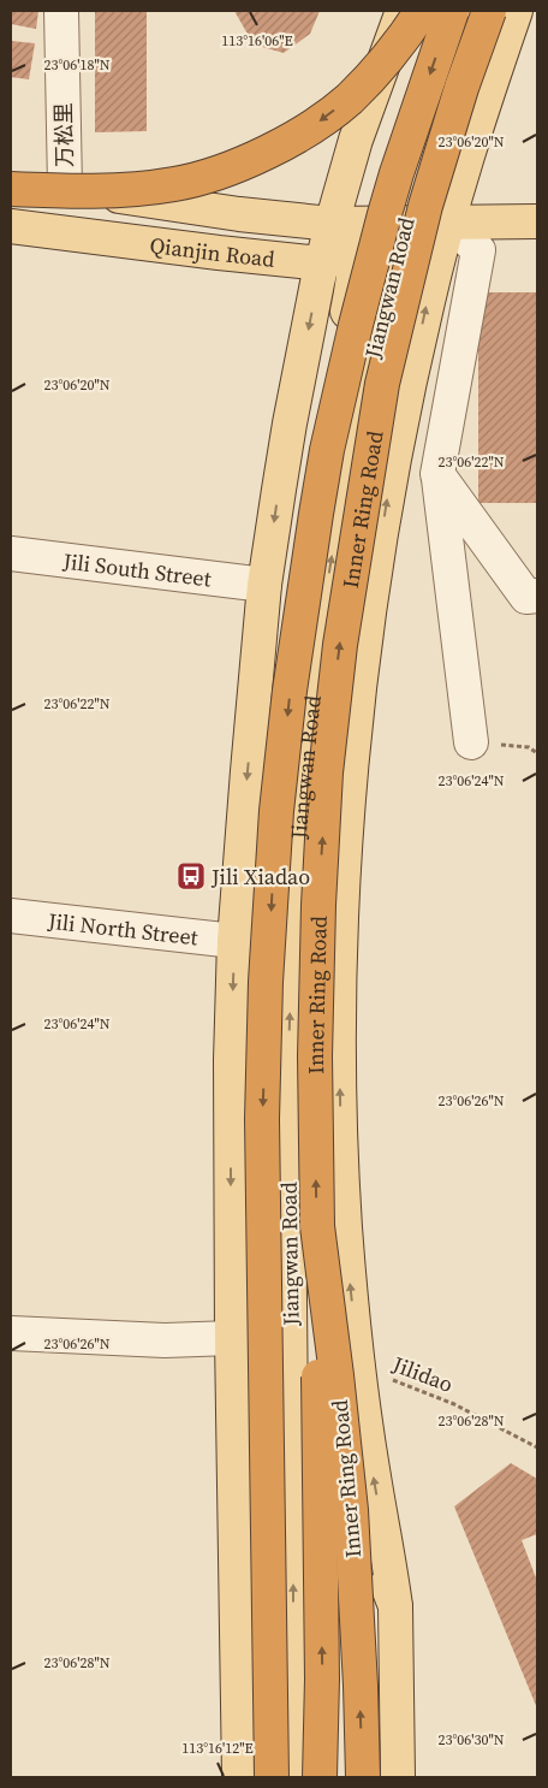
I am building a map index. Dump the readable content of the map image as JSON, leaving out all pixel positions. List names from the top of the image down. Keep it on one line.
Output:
{"streets":{"highway":["Inner Ring Road"],"main road":["Qianjin Road","Jiangwan Road"],"street":["万松里","Jili South Street","Jili North Street"],"path":["Jilidao"]},"crossings":[["万松里","Qianjin Road"],["Qianjin Road","Jiangwan Road"]],"places":{"bus stop":["Jili Xiadao"]},"coordinates":["113°16'06\"E","23°06'18\"N","23°06'20\"N","23°06'22\"N","23°06'24\"N","23°06'26\"N","23°06'28\"N","23°06'30\"N","113°16'12\"E"]}
